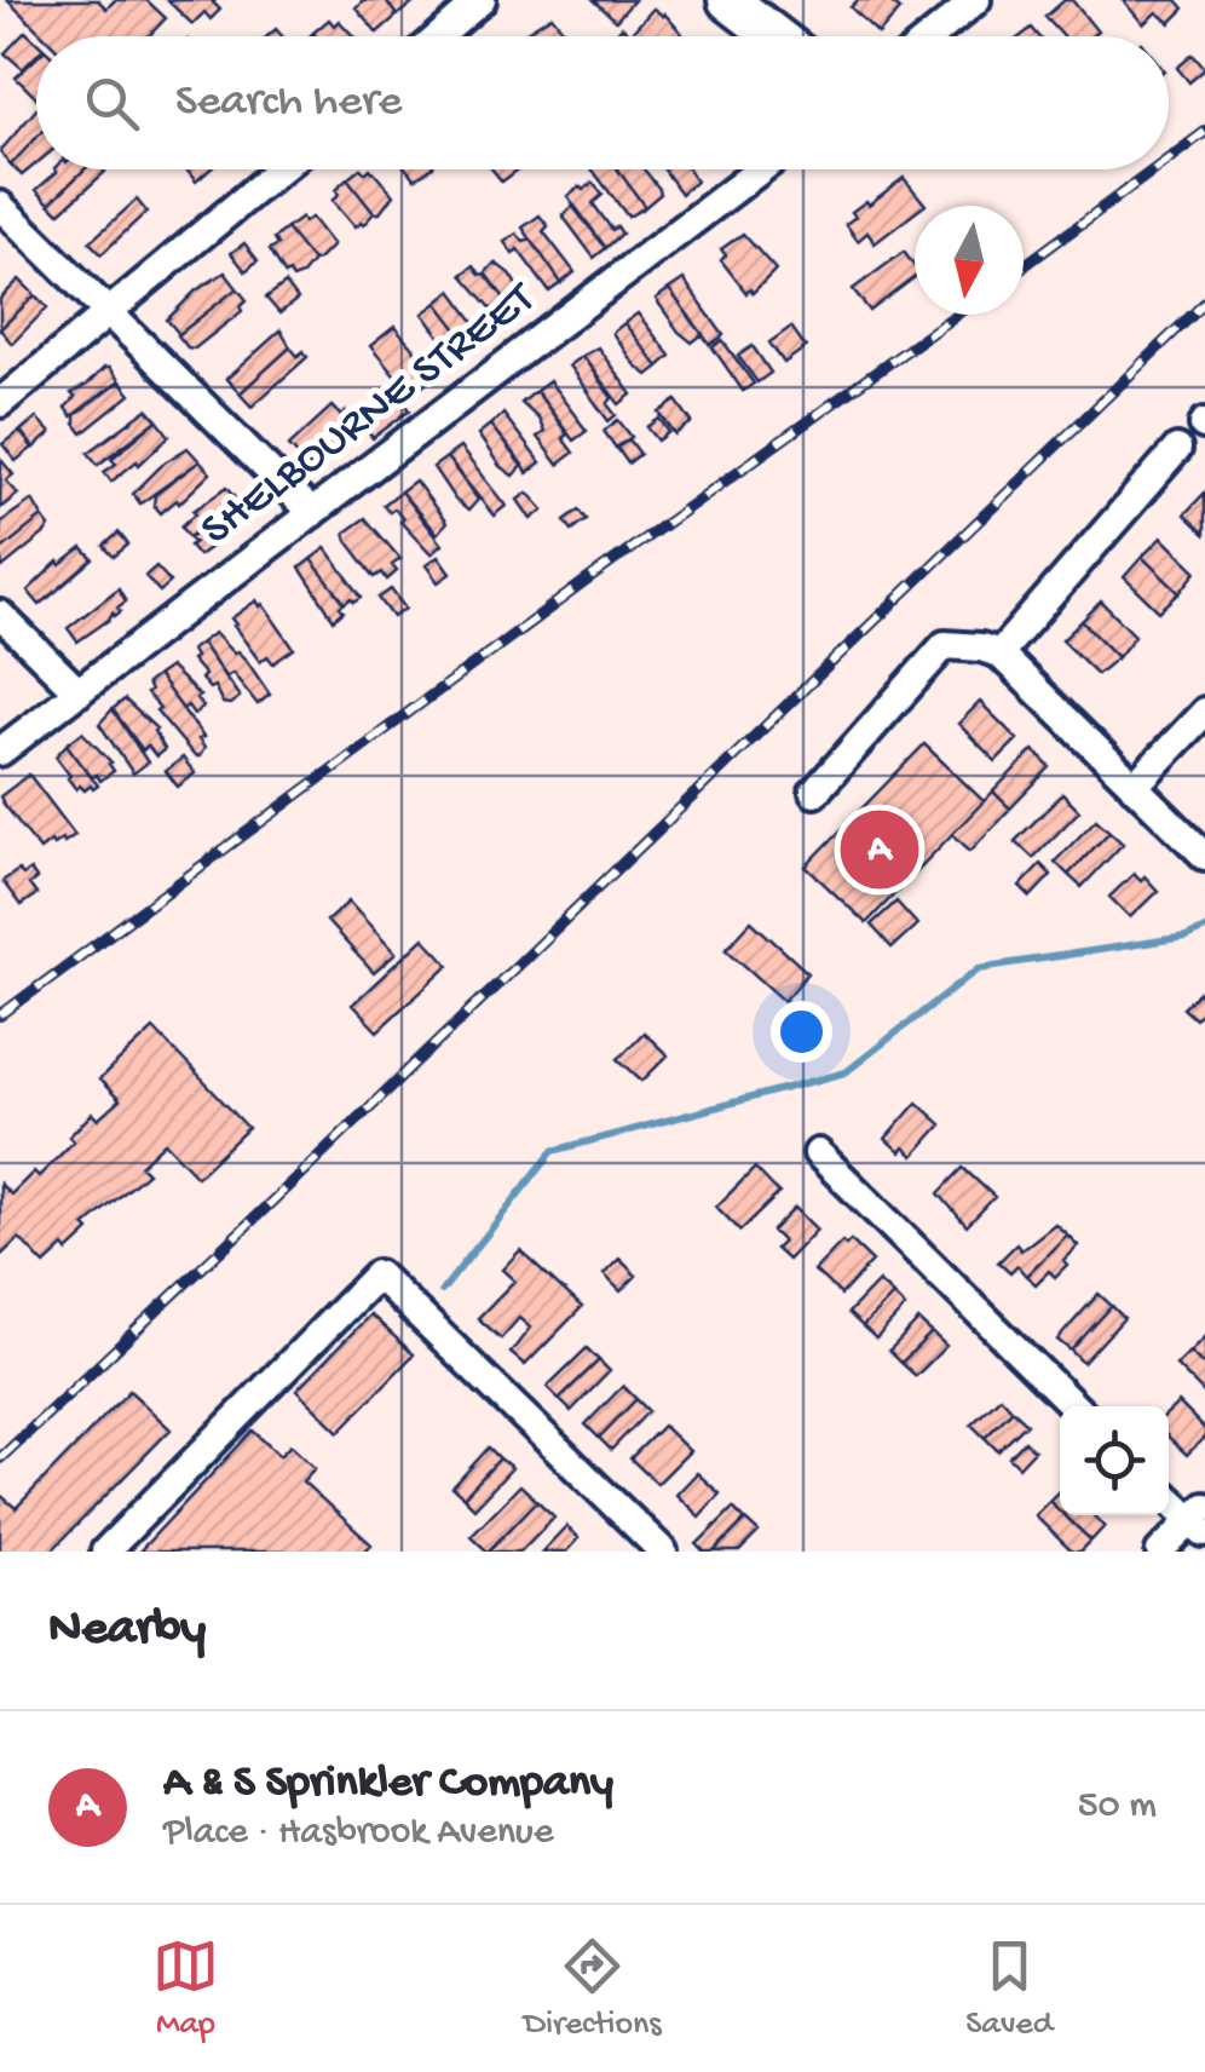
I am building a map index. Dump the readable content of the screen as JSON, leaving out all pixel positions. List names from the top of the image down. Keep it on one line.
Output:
{"streets":{"street":["SHELBOURNE STREET"]},"north":"bottom","page":{"search":"Search here","pins":"A","heading":"Nearby","list":[{"mark":"A","name":"A & S Sprinkler Company","note":"Place · Hasbrook Avenue","value":"50 m"}],"nav":["Map","Directions","Saved"]}}
